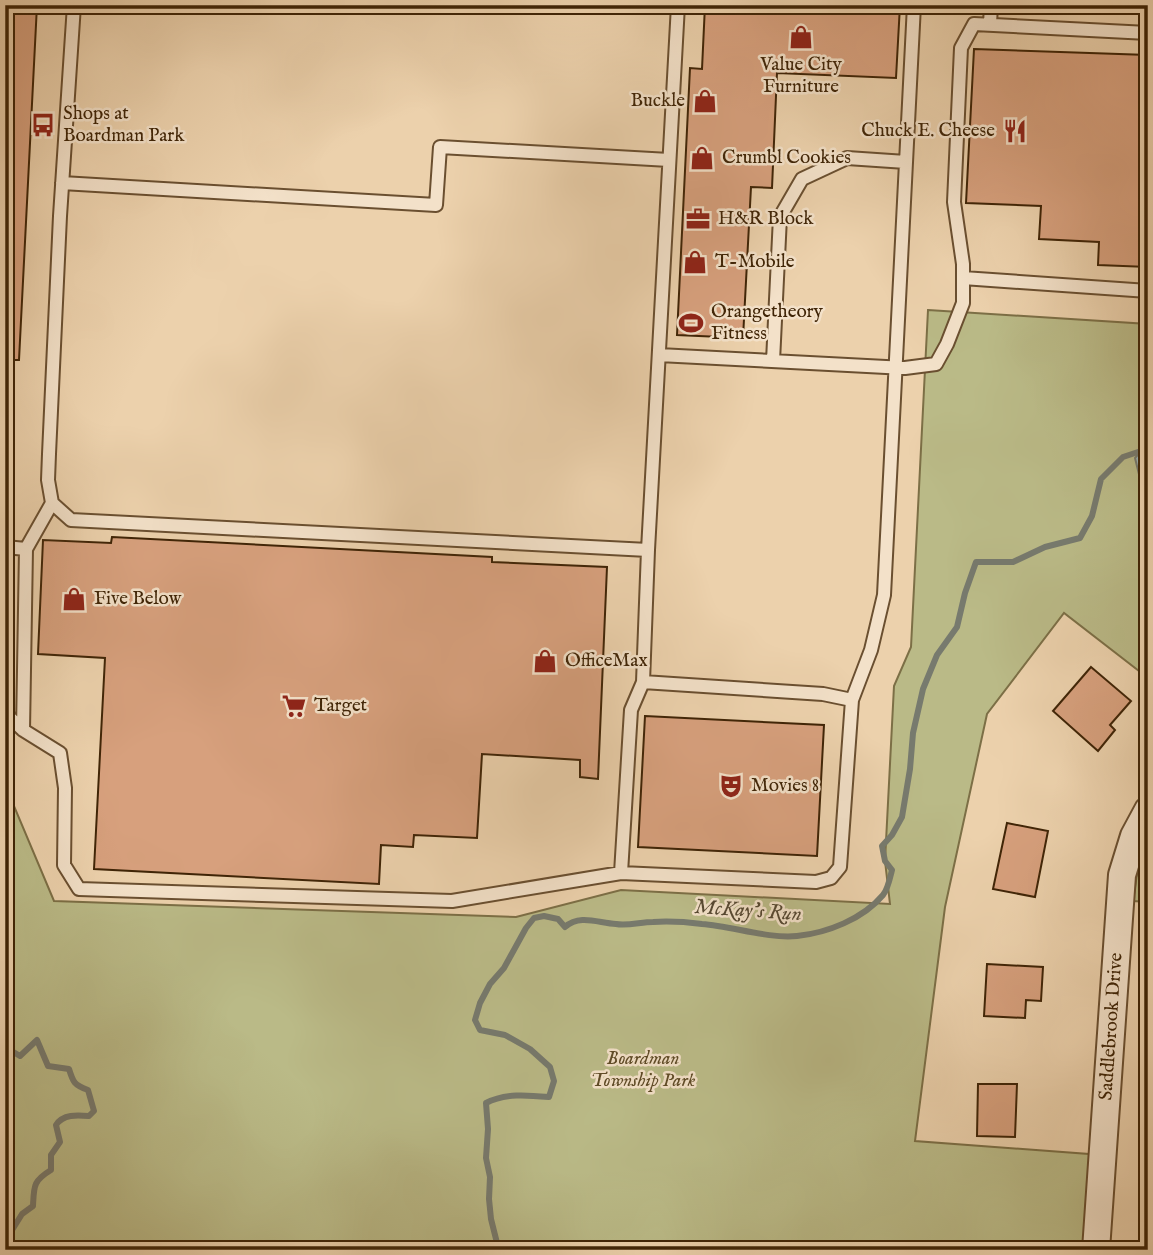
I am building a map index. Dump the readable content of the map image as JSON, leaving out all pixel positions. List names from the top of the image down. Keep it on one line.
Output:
{"streets":{"street":["Saddlebrook Drive"]},"water":["McKay's Run"],"parks":["Boardman Township Park"],"places":{"shop":["Value City Furniture","Buckle","Crumbl Cookies","T-Mobile","Five Below","OfficeMax"],"bus stop":["Shops at Boardman Park"],"restaurant":["Chuck E. Cheese"],"office":["H&R Block"],"sports":["Orangetheory Fitness"],"supermarket":["Target"],"theatre":["Movies 8"]}}
